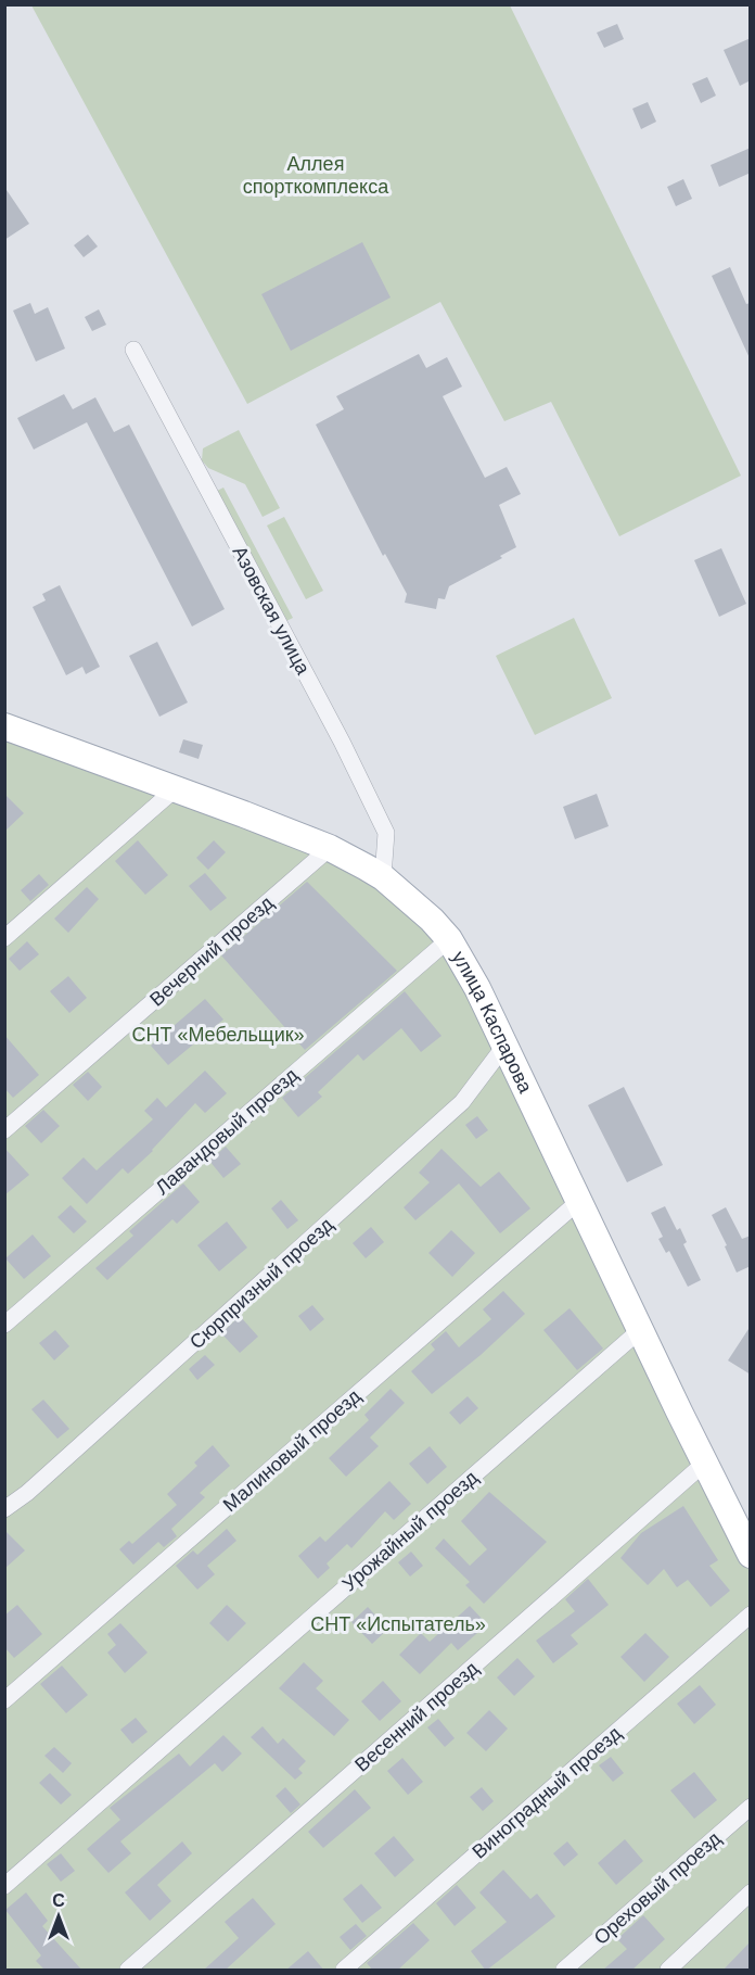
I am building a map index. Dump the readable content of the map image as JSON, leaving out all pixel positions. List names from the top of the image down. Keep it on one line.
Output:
{"streets":{"main road":["улица Каспарова"],"street":["Азовская улица","Вечерний проезд","Лавандовый проезд","Сюрпризный проезд","Малиновый проезд","Урожайный проезд","Весенний проезд","Виноградный проезд","Ореховый проезд"]},"crossings":[["Азовская улица","улица Каспарова"],["Вечерний проезд","улица Каспарова"],["улица Каспарова","Лавандовый проезд"],["улица Каспарова","Сюрпризный проезд"],["улица Каспарова","Малиновый проезд"],["улица Каспарова","Урожайный проезд"],["улица Каспарова","Весенний проезд"]],"parks":["Аллея спорткомплекса","СНТ «Мебельщик»","СНТ «Испытатель»"],"north":"top"}
